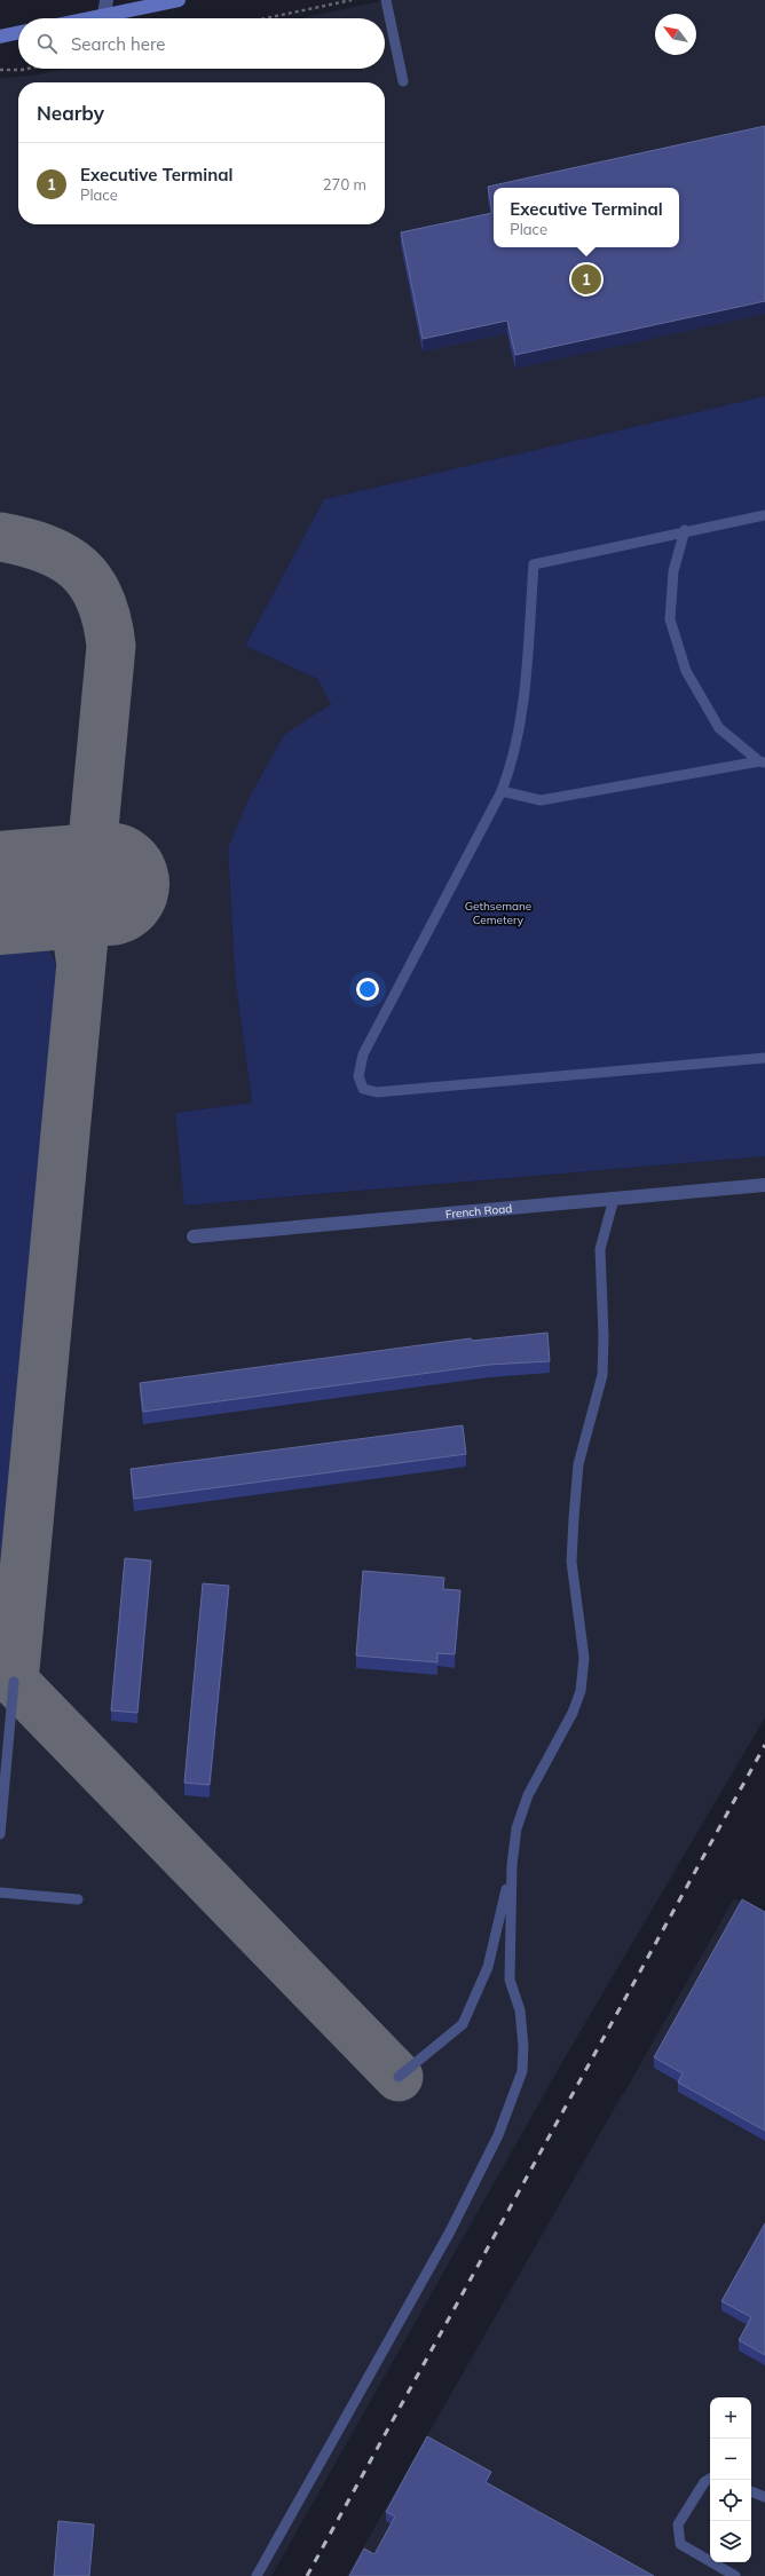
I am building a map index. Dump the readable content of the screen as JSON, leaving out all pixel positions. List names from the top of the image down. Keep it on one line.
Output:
{"streets":{"street":["French Road"]},"parks":["Gethsemane Cemetery"],"north":"top left","page":{"search":"Search here","heading":"Nearby","list":[{"mark":"1","name":"Executive Terminal","note":"Place","value":"270 m"}],"popup":["Executive Terminal","Place"],"pins":"1","map_buttons":["+","−"]}}
